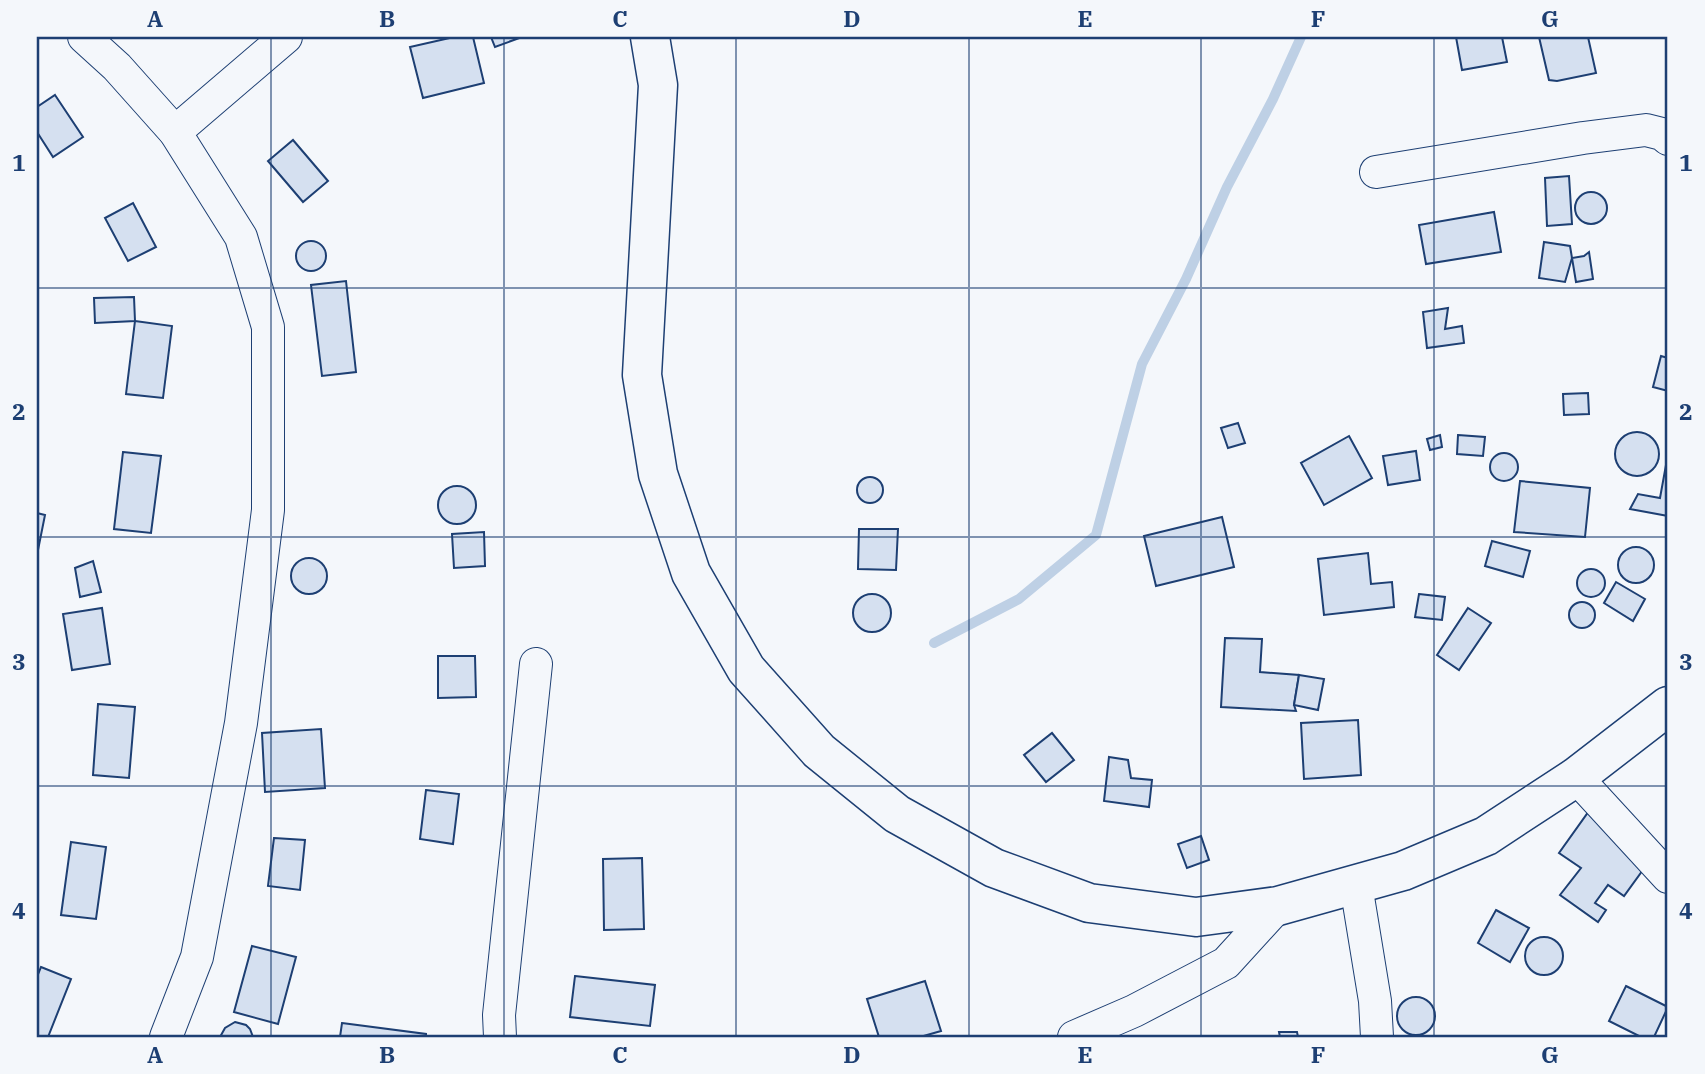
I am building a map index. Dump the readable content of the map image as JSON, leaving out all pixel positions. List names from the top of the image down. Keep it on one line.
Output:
{"grid":{"columns":["A","B","C","D","E","F","G"],"rows":["1","2","3","4"]}}
